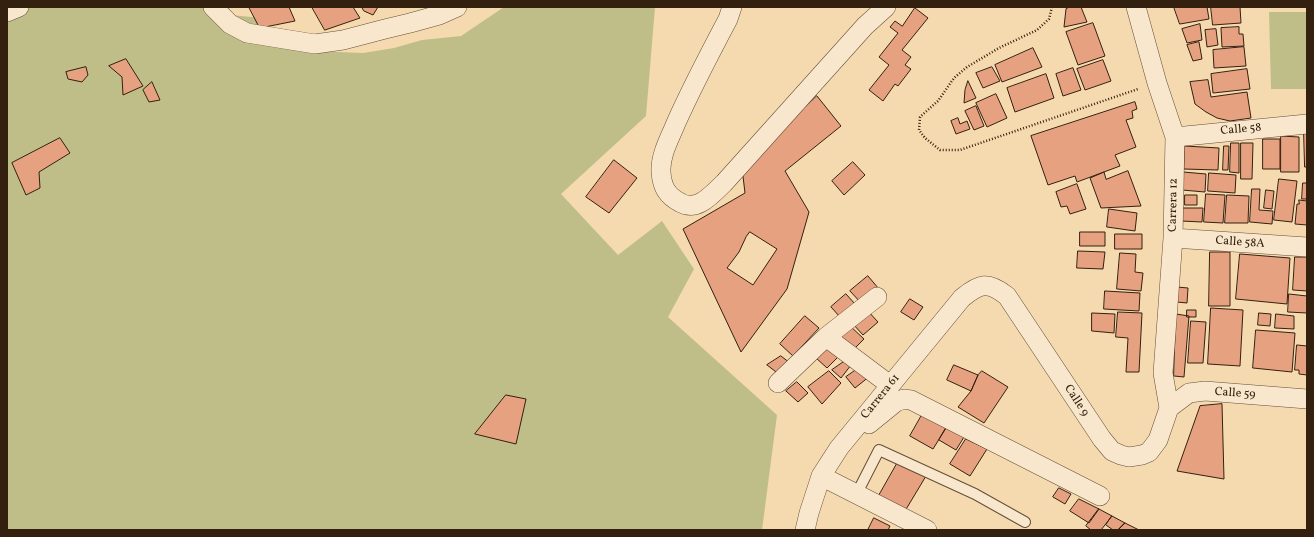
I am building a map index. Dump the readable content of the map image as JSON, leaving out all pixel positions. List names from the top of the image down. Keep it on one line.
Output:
{"streets":{"street":["Calle 58","Carrera 12","Calle 58A","Calle 59","Carrera 61","Calle 9"]},"crossings":[["Calle 58","Carrera 12"],["Carrera 12","Calle 58A"],["Carrera 12","Calle 59"],["Carrera 12","Calle 9"],["Calle 59","Calle 9"],["Carrera 61","Calle 9"]]}
